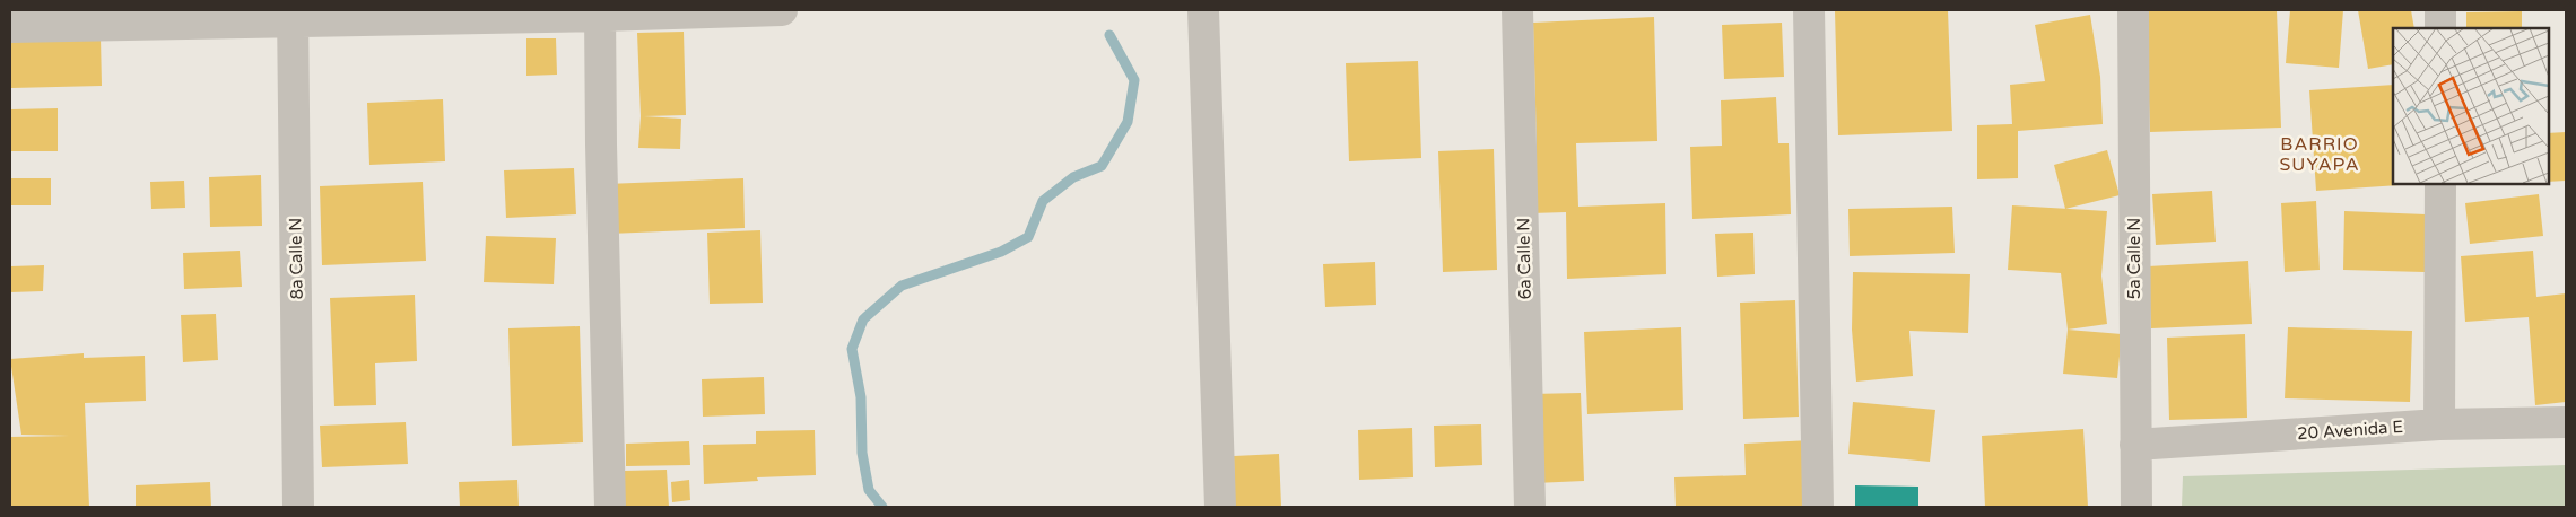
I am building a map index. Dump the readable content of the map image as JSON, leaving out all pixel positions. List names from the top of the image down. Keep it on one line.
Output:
{"streets":{"street":["8a Calle N","6a Calle N","5a Calle N","20 Avenida E"]},"crossings":[["5a Calle N","20 Avenida E"]],"districts":["BARRIO SUYAPA"]}
